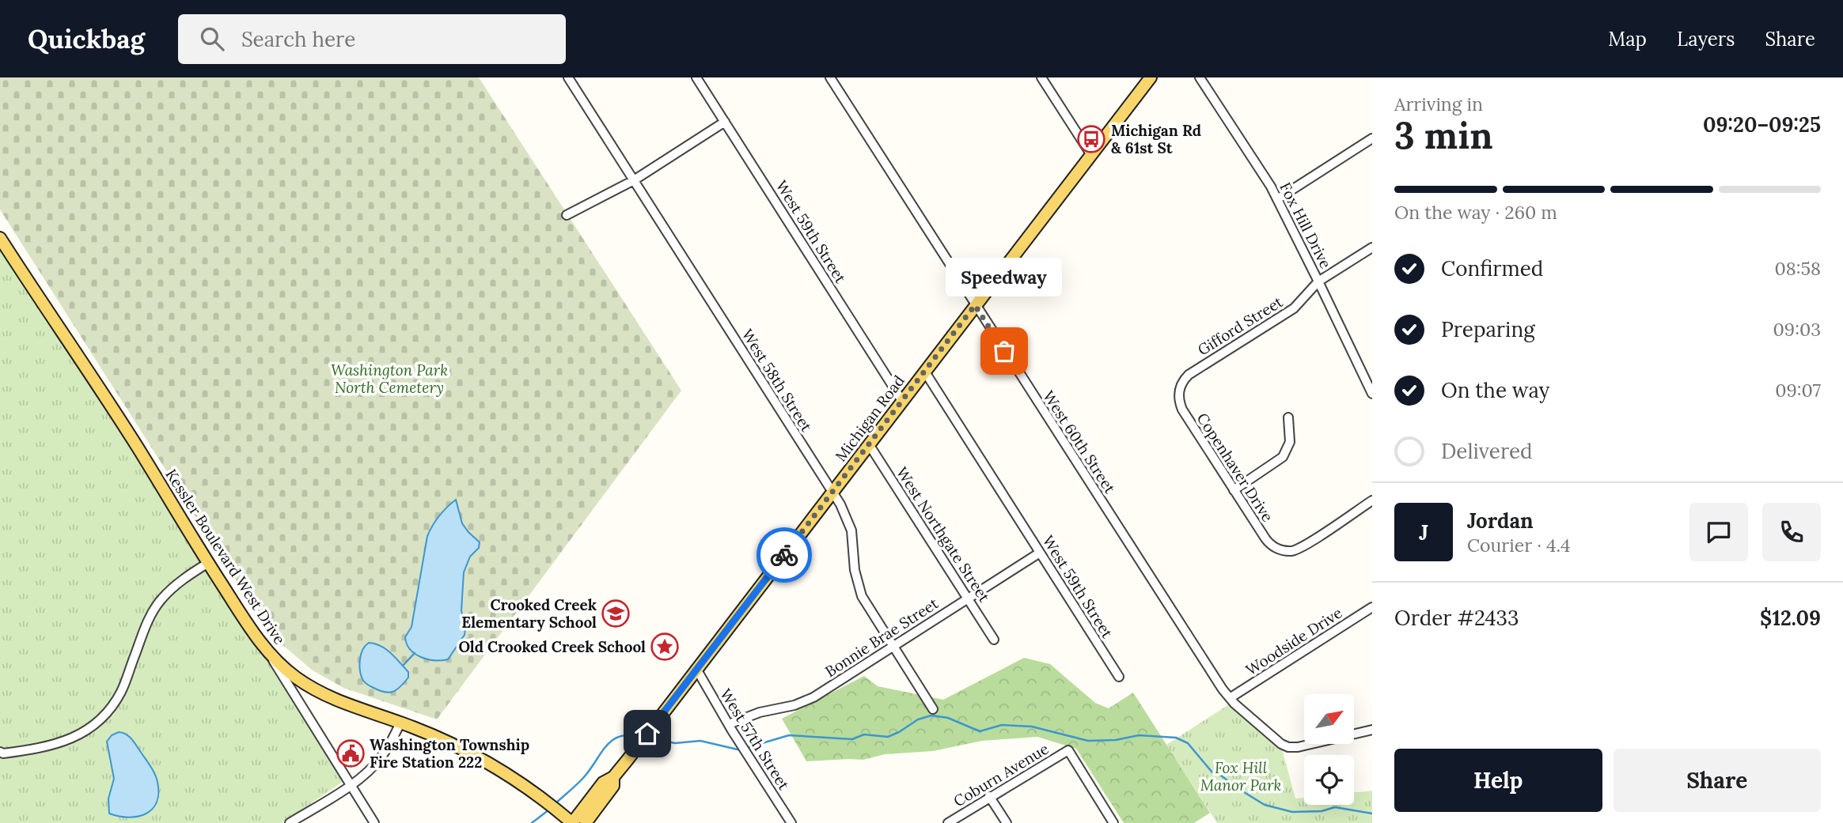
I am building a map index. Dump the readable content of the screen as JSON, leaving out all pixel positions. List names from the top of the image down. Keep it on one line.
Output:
{"streets":{"main road":["Michigan Road","Kessler Boulevard West Drive"],"street":["Fox Hill Drive","West 59th Street","Gifford Street","West 58th Street","West 60th Street","Copenhaver Drive","West Northgate Street","Bonnie Brae Street","Woodside Drive","West 57th Street","Coburn Avenue"]},"crossings":[["Fox Hill Drive","Gifford Street"],["West 59th Street","Michigan Road"],["West 59th Street","Bonnie Brae Street"],["Gifford Street","Copenhaver Drive"],["West 58th Street","Michigan Road"],["West 58th Street","Bonnie Brae Street"],["Michigan Road","West 60th Street"],["Michigan Road","West Northgate Street"],["Michigan Road","Kessler Boulevard West Drive"],["Michigan Road","West 57th Street"],["West 60th Street","Woodside Drive"],["West Northgate Street","Bonnie Brae Street"],["Bonnie Brae Street","West 57th Street"]],"parks":["Washington Park North Cemetery","Fox Hill Manor Park"],"places":{"bus stop":["Michigan Rd & 61st St"],"other":["Speedway"],"school or university":["Crooked Creek Elementary School"],"place":["Old Crooked Creek School"],"public building":["Washington Township Fire Station 222"]},"north":"top right","page":{"header":"Quickbag","search":"Search here","nav":["Map","Layers","Share"],"heading":["3 min","Arriving in","09:20–09:25"],"panel":["Jordan","Courier · 4.4","Order #2433","$12.09"],"bar":"On the way · 260 m","list":[["Confirmed","08:58"],["Preparing","09:03"],["On the way","09:07"],"Delivered"],"bubble":"Speedway","round":"J","buttons":["Help","Share"]}}
